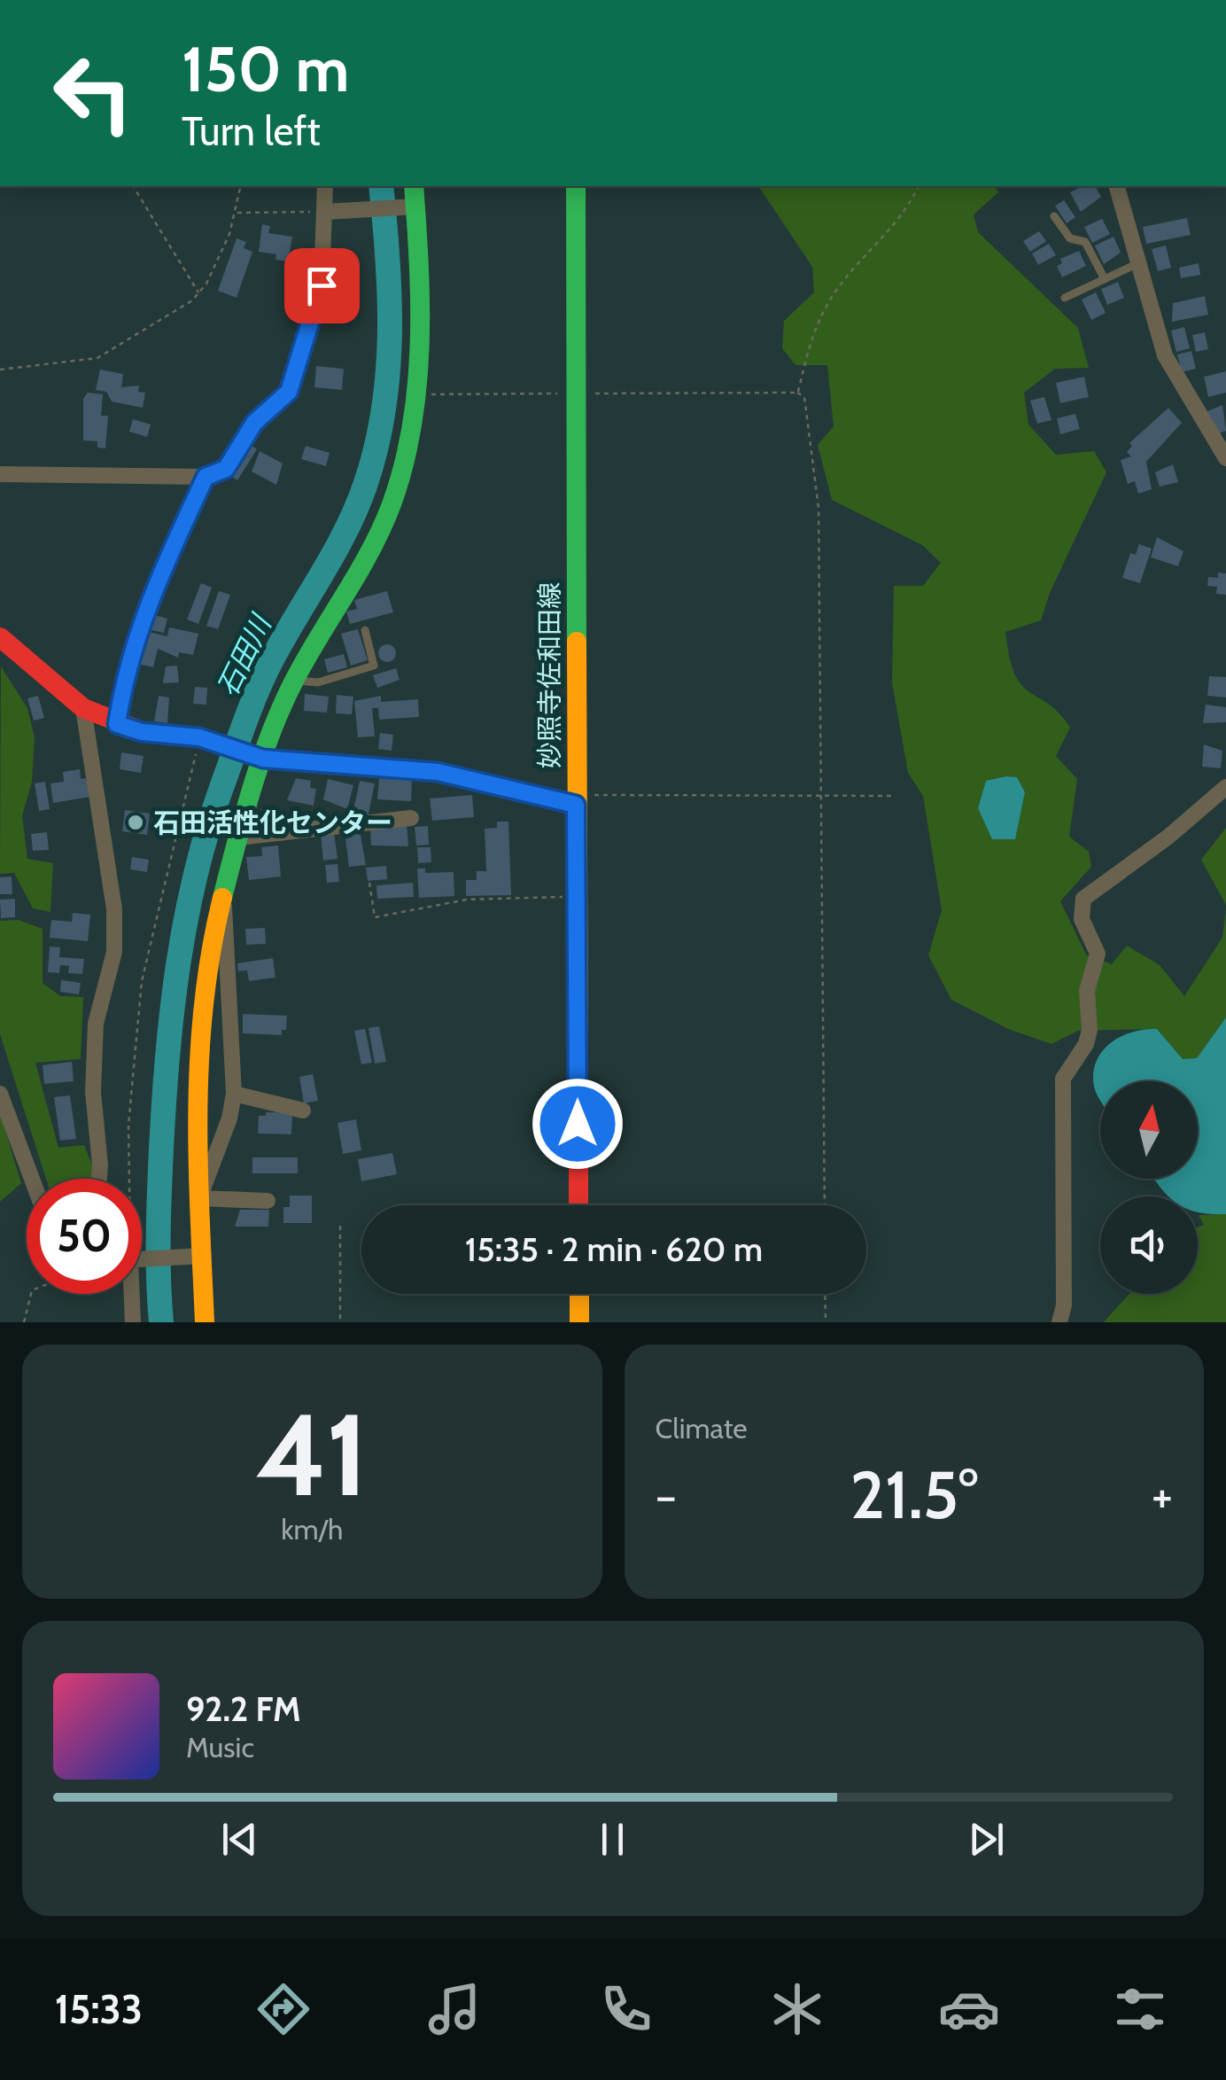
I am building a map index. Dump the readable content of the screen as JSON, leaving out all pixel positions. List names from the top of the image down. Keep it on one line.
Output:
{"streets":{"street":["妙照寺佐和田線"]},"water":["石田川"],"places":["石田活性化センター"],"north":"top","page":{"turn":["150 m","Turn left"],"limit":"50","trip":"15:35 · 2 min · 620 m","tile":[["41","km/h"],"Climate"],"heat":["−","21.5°","+"],"song":["92.2 FM","Music"],"tabs":"15:33"}}
